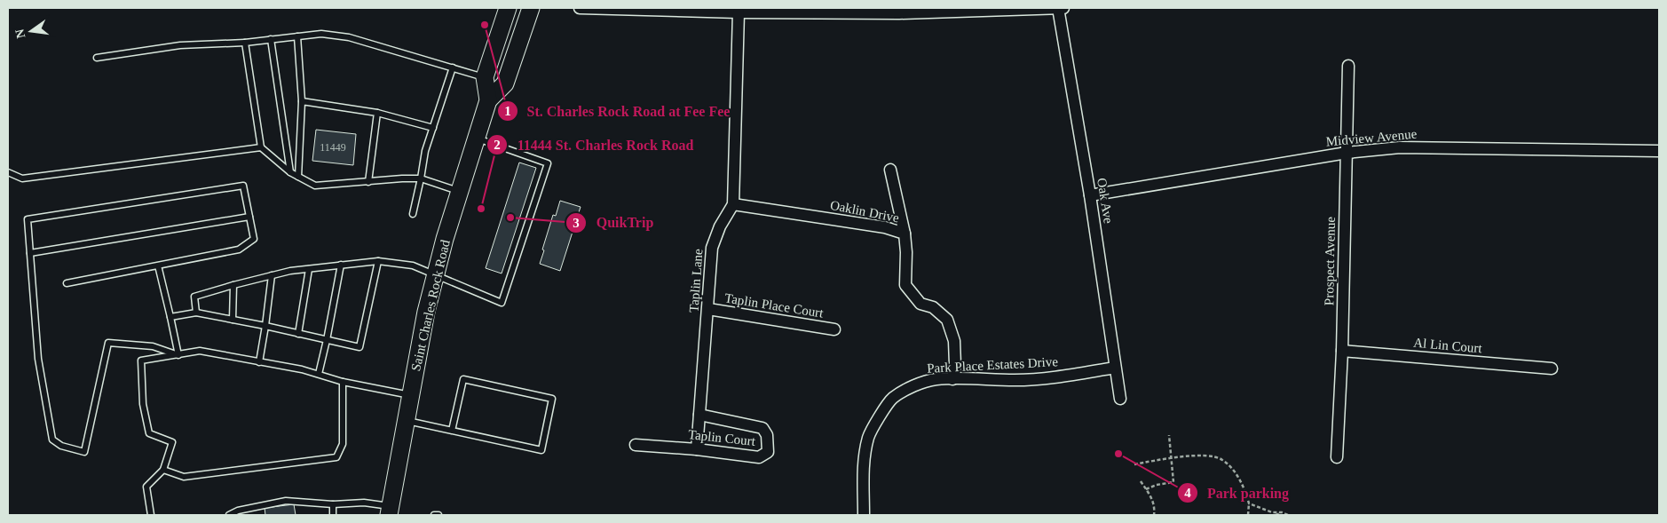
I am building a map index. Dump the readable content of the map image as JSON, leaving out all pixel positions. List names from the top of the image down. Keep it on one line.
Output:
{"streets":{"main road":["Saint Charles Rock Road"],"street":["Midview Avenue","Oak Ave","Oaklin Drive","Prospect Avenue","Taplin Lane","Taplin Place Court","Al Lin Court","Park Place Estates Drive","Taplin Court"]},"crossings":[["Midview Avenue","Oak Ave"],["Midview Avenue","Prospect Avenue"],["Oak Ave","Park Place Estates Drive"],["Oaklin Drive","Taplin Lane"],["Oaklin Drive","Park Place Estates Drive"],["Prospect Avenue","Al Lin Court"],["Taplin Lane","Taplin Place Court"],["Taplin Lane","Taplin Court"]],"places":["St. Charles Rock Road at Fee Fee","11444 St. Charles Rock Road","QuikTrip","Park parking"],"house_numbers":["11449"],"north":"left"}
